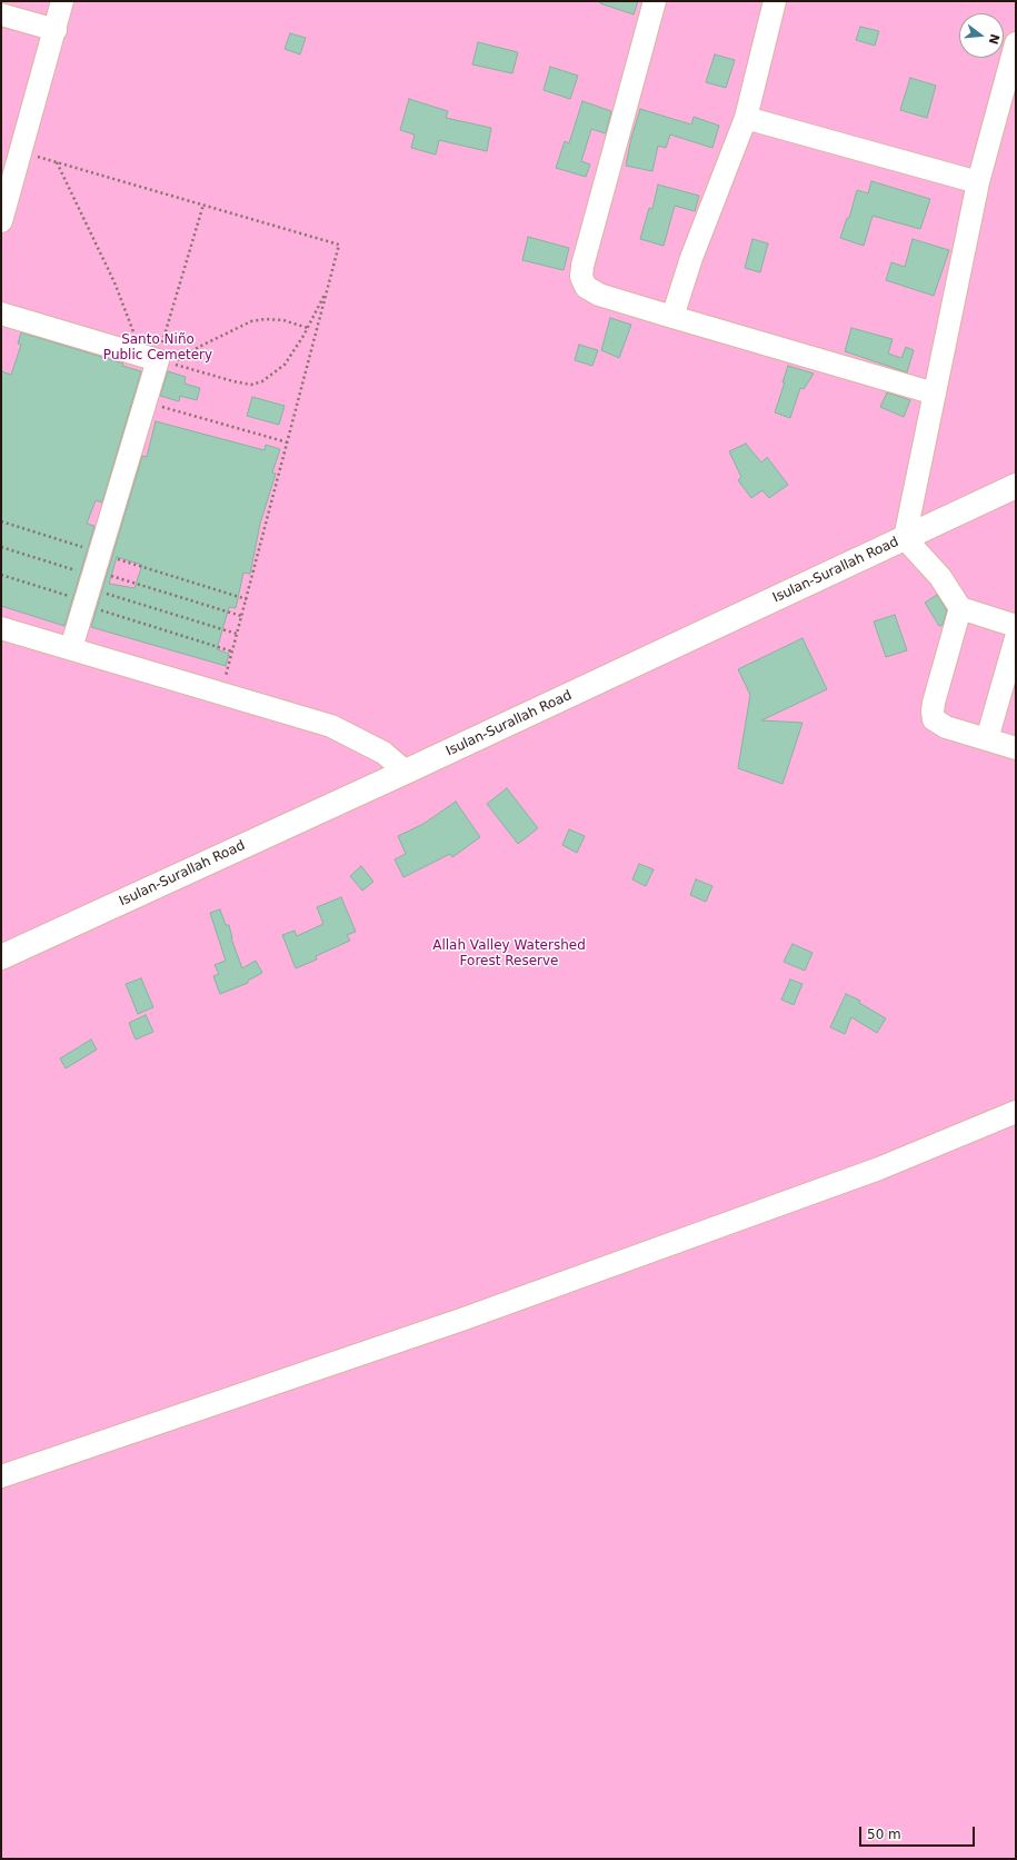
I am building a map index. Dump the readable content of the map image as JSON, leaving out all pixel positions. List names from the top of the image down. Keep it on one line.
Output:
{"streets":{"highway":["Isulan-Surallah Road"]},"parks":["Santo Niño Public Cemetery","Allah Valley Watershed Forest Reserve"],"scale_bar":"50 m","north":"right"}
